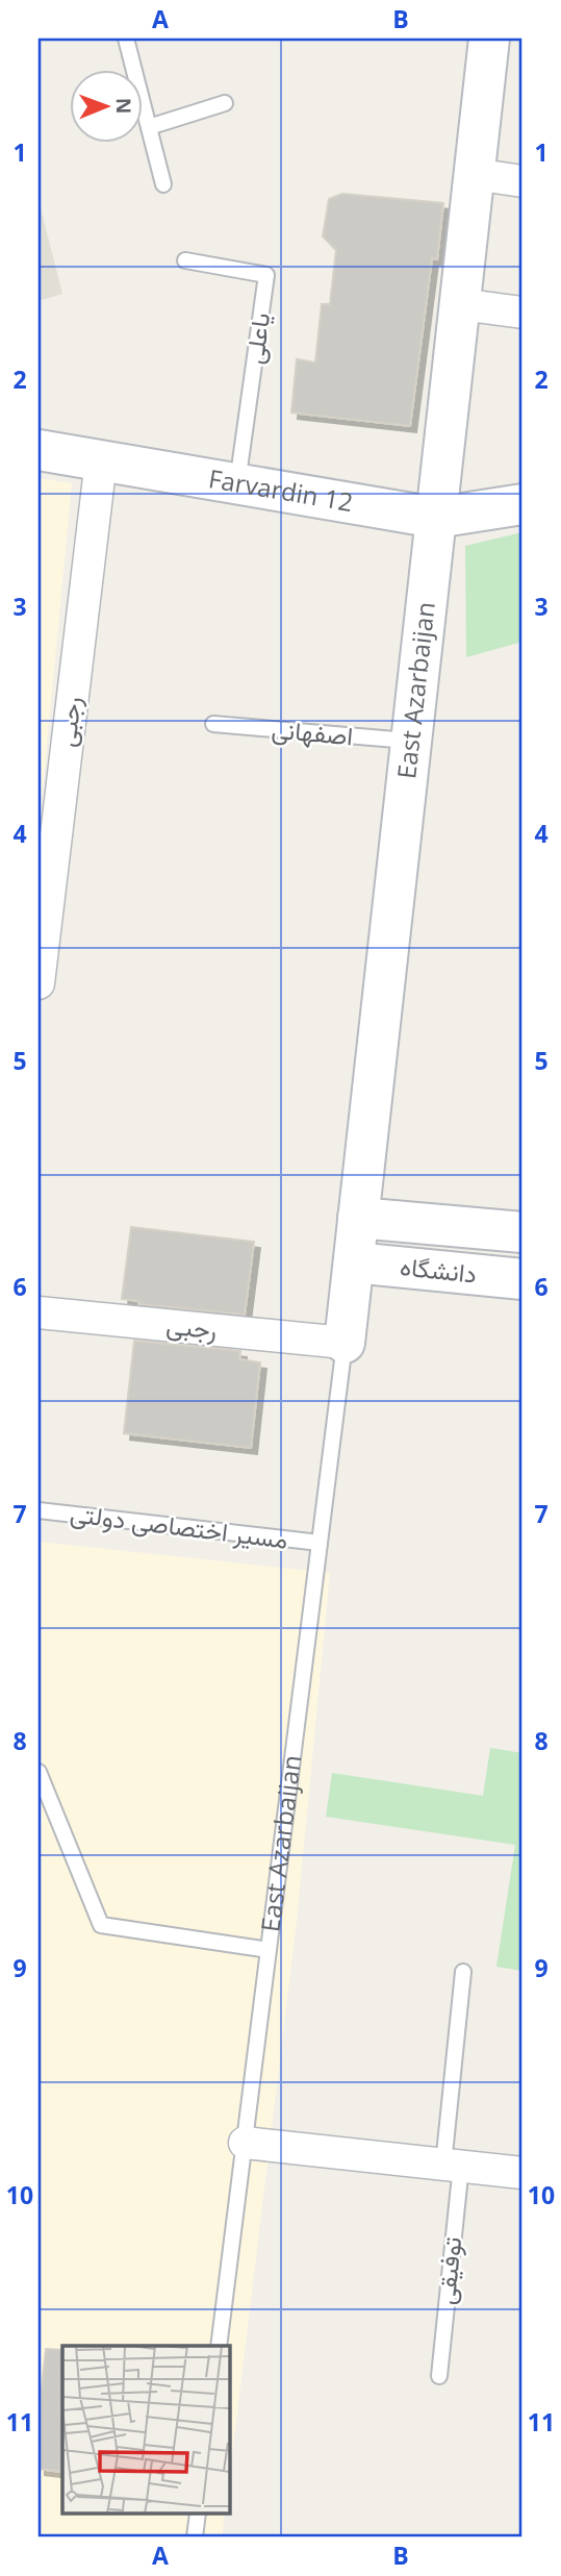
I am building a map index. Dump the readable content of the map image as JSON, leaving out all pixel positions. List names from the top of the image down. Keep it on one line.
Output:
{"streets":{"main road":["Farvardin 12","East Azarbaijan","دانشگاه"],"street":["رجبی"],"lane":["یاعلی","اصفهانی","مسیر اختصاصی دولتی","توفیقی"]},"crossings":[["یاعلی","Farvardin 12"],["Farvardin 12","East Azarbaijan"],["Farvardin 12","رجبی"],["East Azarbaijan","رجبی"],["East Azarbaijan","اصفهانی"],["East Azarbaijan","دانشگاه"],["East Azarbaijan","مسیر اختصاصی دولتی"]],"north":"right","grid":{"columns":["A","B"],"rows":["1","2","3","4","5","6","7","8","9","10","11"]}}
